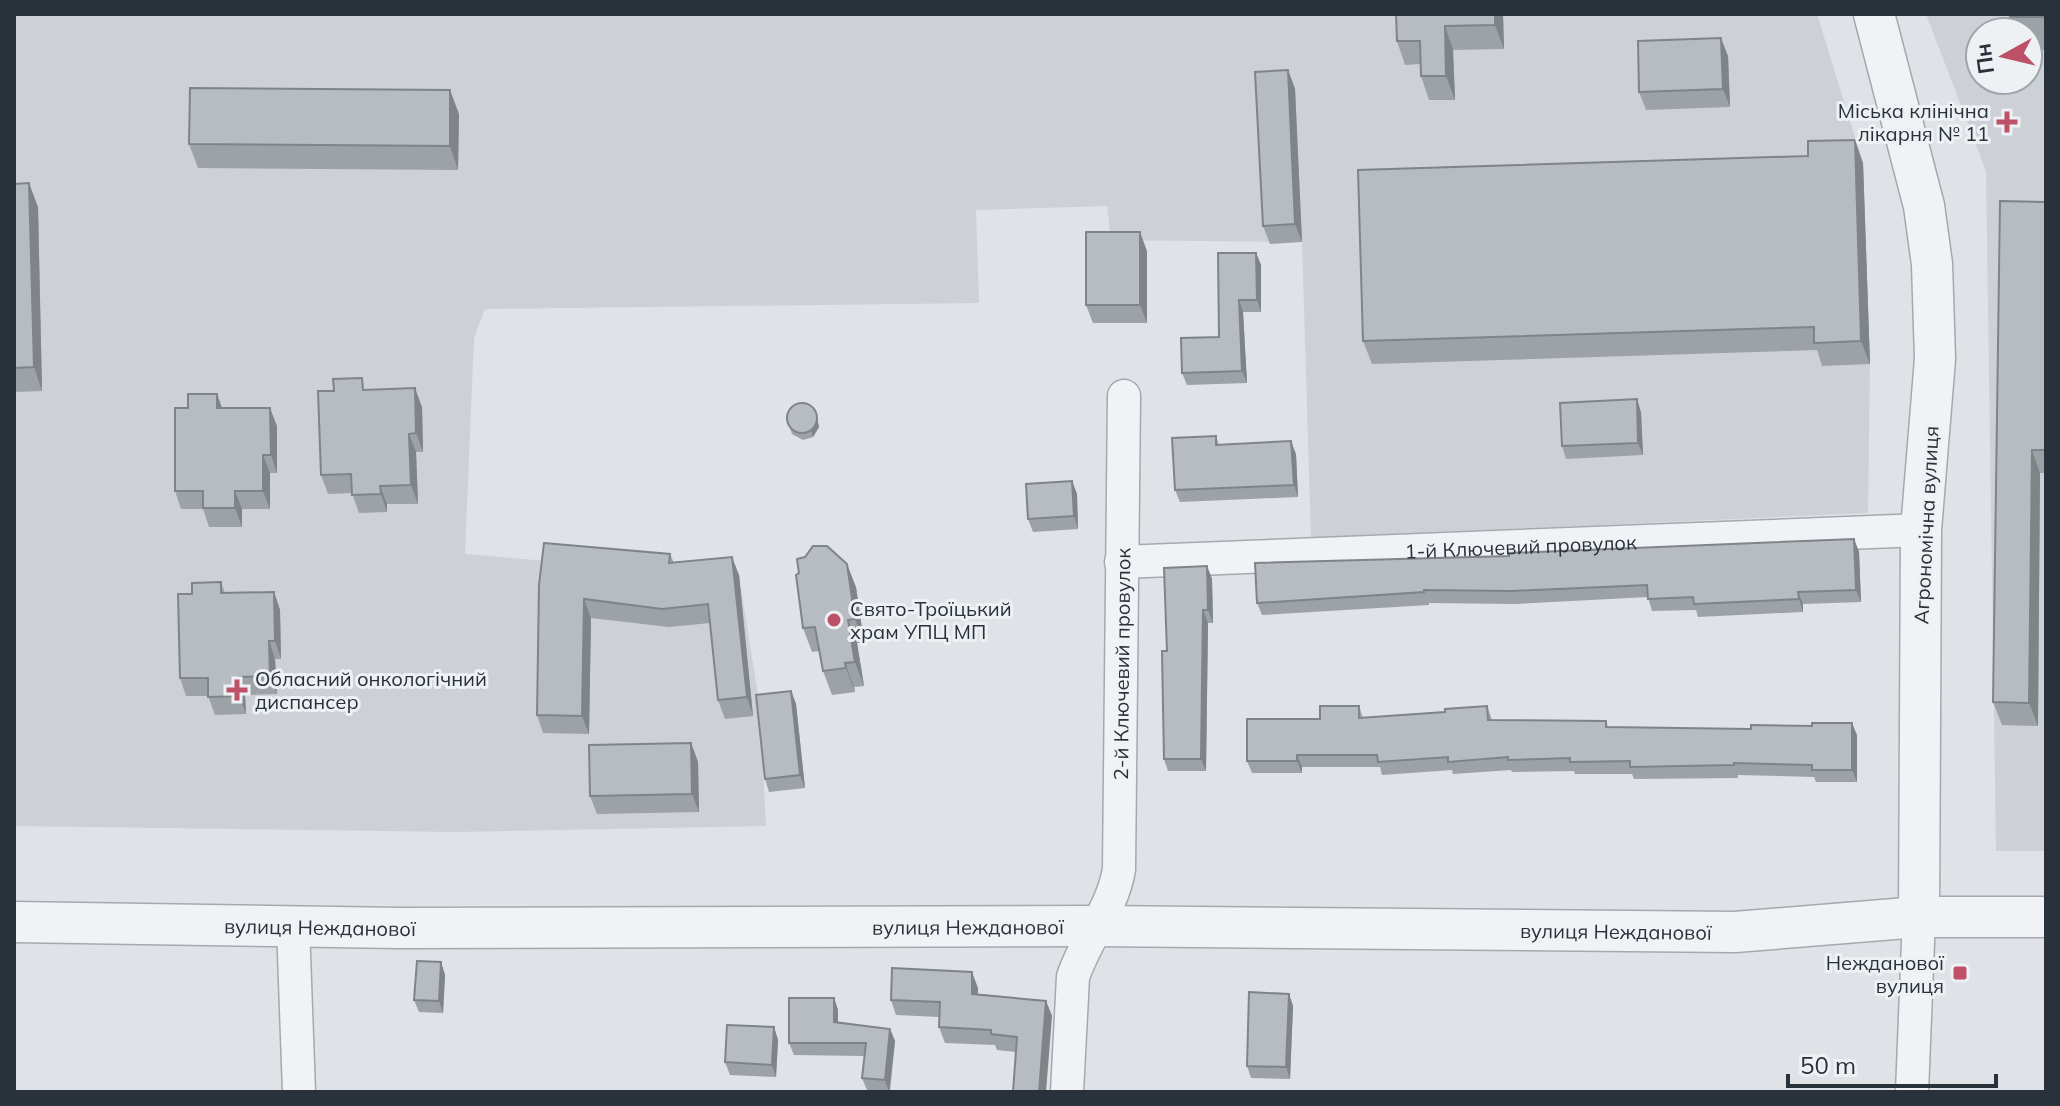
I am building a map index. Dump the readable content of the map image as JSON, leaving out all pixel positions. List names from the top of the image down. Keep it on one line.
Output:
{"streets":{"street":["Агрономічна вулиця","1-й Ключевий провулок","2-й Ключевий провулок","вулиця Нежданової"]},"crossings":[["Агрономічна вулиця","1-й Ключевий провулок"],["Агрономічна вулиця","вулиця Нежданової"],["1-й Ключевий провулок","2-й Ключевий провулок"],["2-й Ключевий провулок","вулиця Нежданової"]],"places":{"health":["Міська клінічна лікарня № 11","Обласний онкологічний диспансер"],"other":["Свято-Троїцький храм УПЦ МП"],"transit":["Нежданової вулиця"]},"scale_bar":"50 m","north":"left"}
